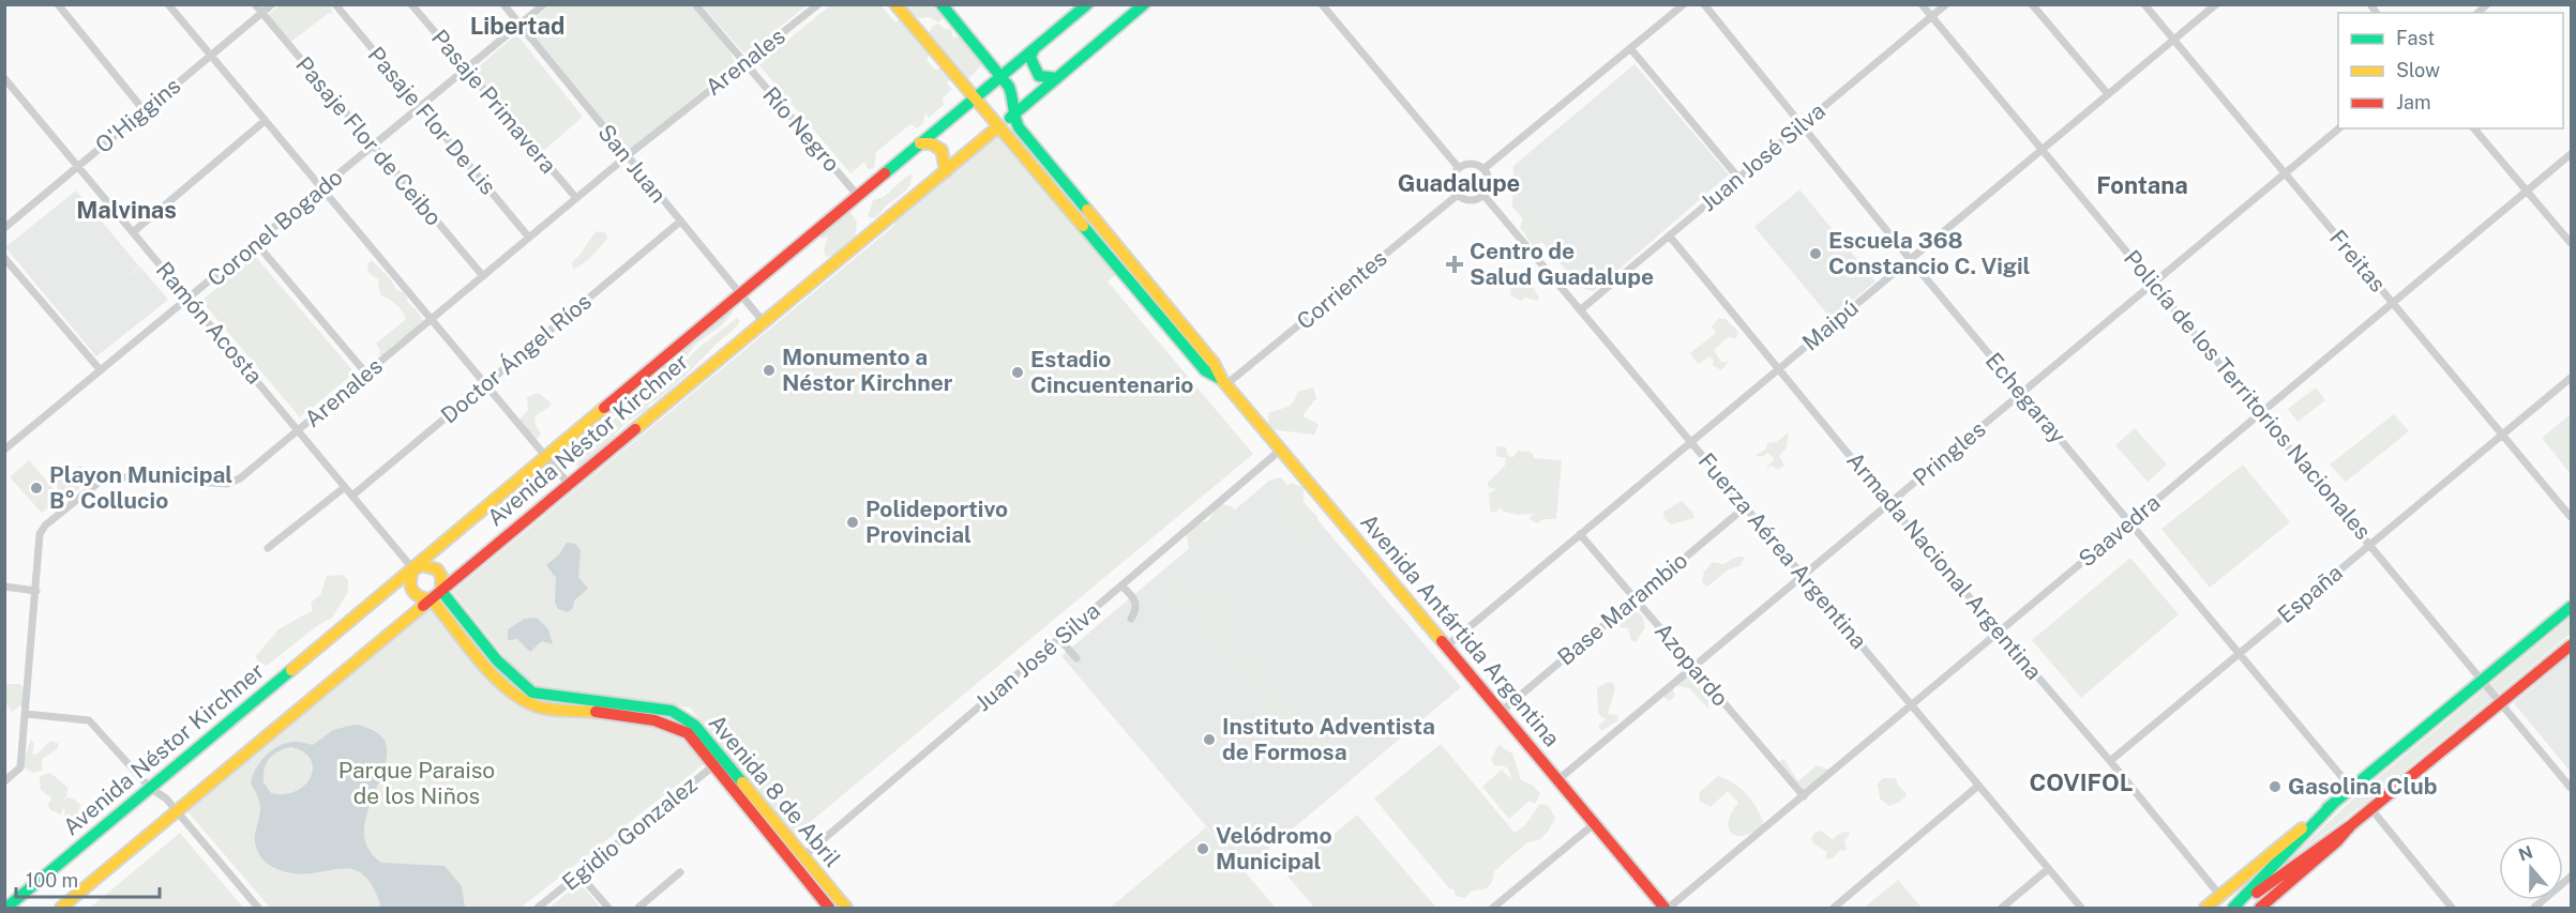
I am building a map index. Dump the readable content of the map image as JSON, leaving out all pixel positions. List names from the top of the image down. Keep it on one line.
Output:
{"streets":{"main road":["Avenida Néstor Kirchner","Avenida Antártida Argentina","Avenida 8 de Abril"],"street":["Arenales","Pasaje Primavera","O'Higgins","Pasaje Flor De Lis","Río Negro","Pasaje Flor de Ceibo","Juan José Silva","San Juan","Coronel Bogado","Freitas","Corrientes","Ramón Acosta","Maipú","Doctor Ángel Ríos","Policía de los Territorios Nacionales","Echegaray","Pringles","Saavedra","Fuerza Aérea Argentina","Armada Nacional Argentina","España","Base Marambio","Azopardo","Egidio Gonzalez"]},"crossings":[["Arenales","Pasaje Primavera"],["Arenales","Pasaje Flor De Lis"],["Arenales","Río Negro"],["Arenales","Pasaje Flor de Ceibo"],["Arenales","San Juan"],["Arenales","Ramón Acosta"],["Pasaje Primavera","Coronel Bogado"],["O'Higgins","Pasaje Flor de Ceibo"],["O'Higgins","Ramón Acosta"],["Pasaje Flor De Lis","Coronel Bogado"],["Río Negro","Avenida Néstor Kirchner"],["Pasaje Flor de Ceibo","Coronel Bogado"],["Juan José Silva","Policía de los Territorios Nacionales"],["Juan José Silva","Echegaray"],["Juan José Silva","Fuerza Aérea Argentina"],["Juan José Silva","Armada Nacional Argentina"],["Juan José Silva","Avenida Antártida Argentina"],["Juan José Silva","Avenida 8 de Abril"],["San Juan","Coronel Bogado"],["San Juan","Doctor Ángel Ríos"],["San Juan","Avenida Néstor Kirchner"],["Coronel Bogado","Ramón Acosta"],["Freitas","Maipú"],["Freitas","Pringles"],["Freitas","Saavedra"],["Freitas","España"],["Corrientes","Fuerza Aérea Argentina"],["Corrientes","Avenida Antártida Argentina"],["Ramón Acosta","Doctor Ángel Ríos"],["Ramón Acosta","Avenida Néstor Kirchner"],["Ramón Acosta","Avenida 8 de Abril"],["Maipú","Policía de los Territorios Nacionales"],["Maipú","Echegaray"],["Maipú","Fuerza Aérea Argentina"],["Maipú","Armada Nacional Argentina"],["Maipú","Avenida Antártida Argentina"],["Maipú","Azopardo"],["Policía de los Territorios Nacionales","Pringles"],["Policía de los Territorios Nacionales","Saavedra"],["Policía de los Territorios Nacionales","España"],["Echegaray","Pringles"],["Echegaray","Saavedra"],["Echegaray","España"],["Avenida Néstor Kirchner","Avenida Antártida Argentina"],["Avenida Néstor Kirchner","Avenida 8 de Abril"],["Pringles","Fuerza Aérea Argentina"],["Pringles","Armada Nacional Argentina"],["Pringles","Avenida Antártida Argentina"],["Pringles","Azopardo"],["Saavedra","Fuerza Aérea Argentina"],["Saavedra","Armada Nacional Argentina"],["Saavedra","Avenida Antártida Argentina"],["Saavedra","Azopardo"],["Fuerza Aérea Argentina","Base Marambio"],["Armada Nacional Argentina","España"],["Base Marambio","Avenida Antártida Argentina"],["Base Marambio","Azopardo"],["Avenida 8 de Abril","Egidio Gonzalez"]],"districts":["Libertad","Guadalupe","Fontana","Malvinas","COVIFOL"],"parks":["Parque Paraiso de los Niños"],"places":{"other":["Escuela 368 Constancio C. Vigil","Monumento a Néstor Kirchner","Estadio Cincuentenario","Playon Municipal B° Collucio","Polideportivo Provincial","Instituto Adventista de Formosa","Gasolina Club","Velódromo Municipal"],"health":["Centro de Salud Guadalupe"]},"legend":["Fast","Slow","Jam"],"scale_bar":"100 m","north":"top"}
